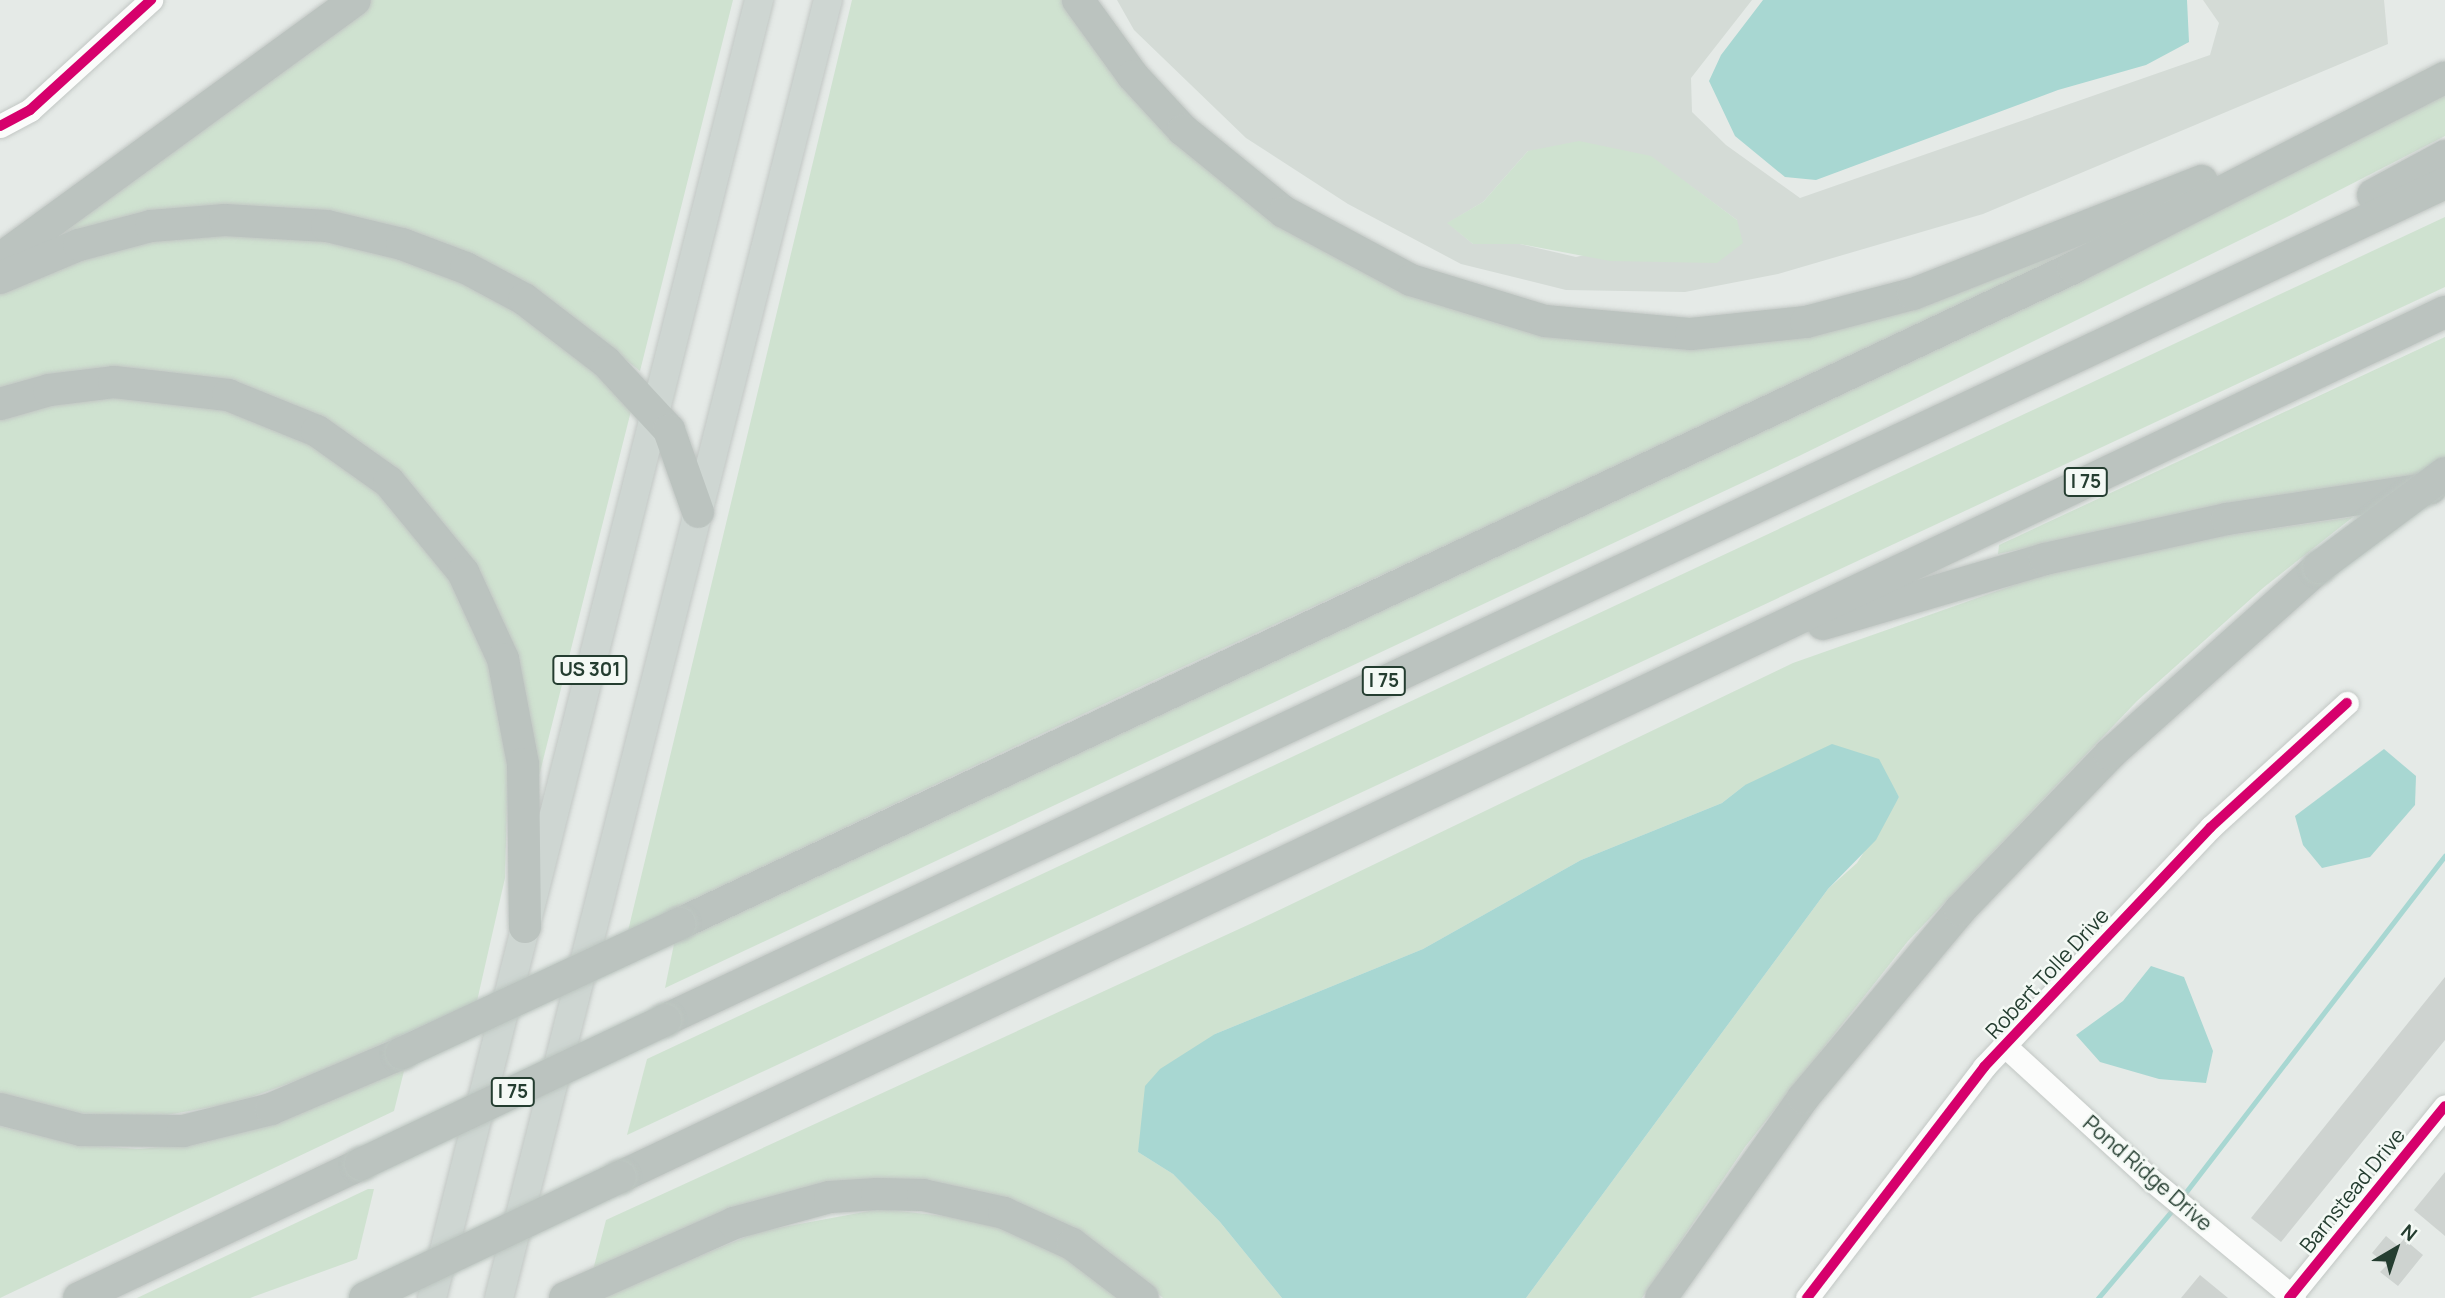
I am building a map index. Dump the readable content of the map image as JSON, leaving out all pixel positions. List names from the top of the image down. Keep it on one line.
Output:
{"streets":{"highway":["I 75"],"main road":["US 301"],"street":["Robert Tolle Drive","Pond Ridge Drive","Barnstead Drive"]},"crossings":[["Robert Tolle Drive","Pond Ridge Drive"],["Pond Ridge Drive","Barnstead Drive"]],"north":"top right"}
